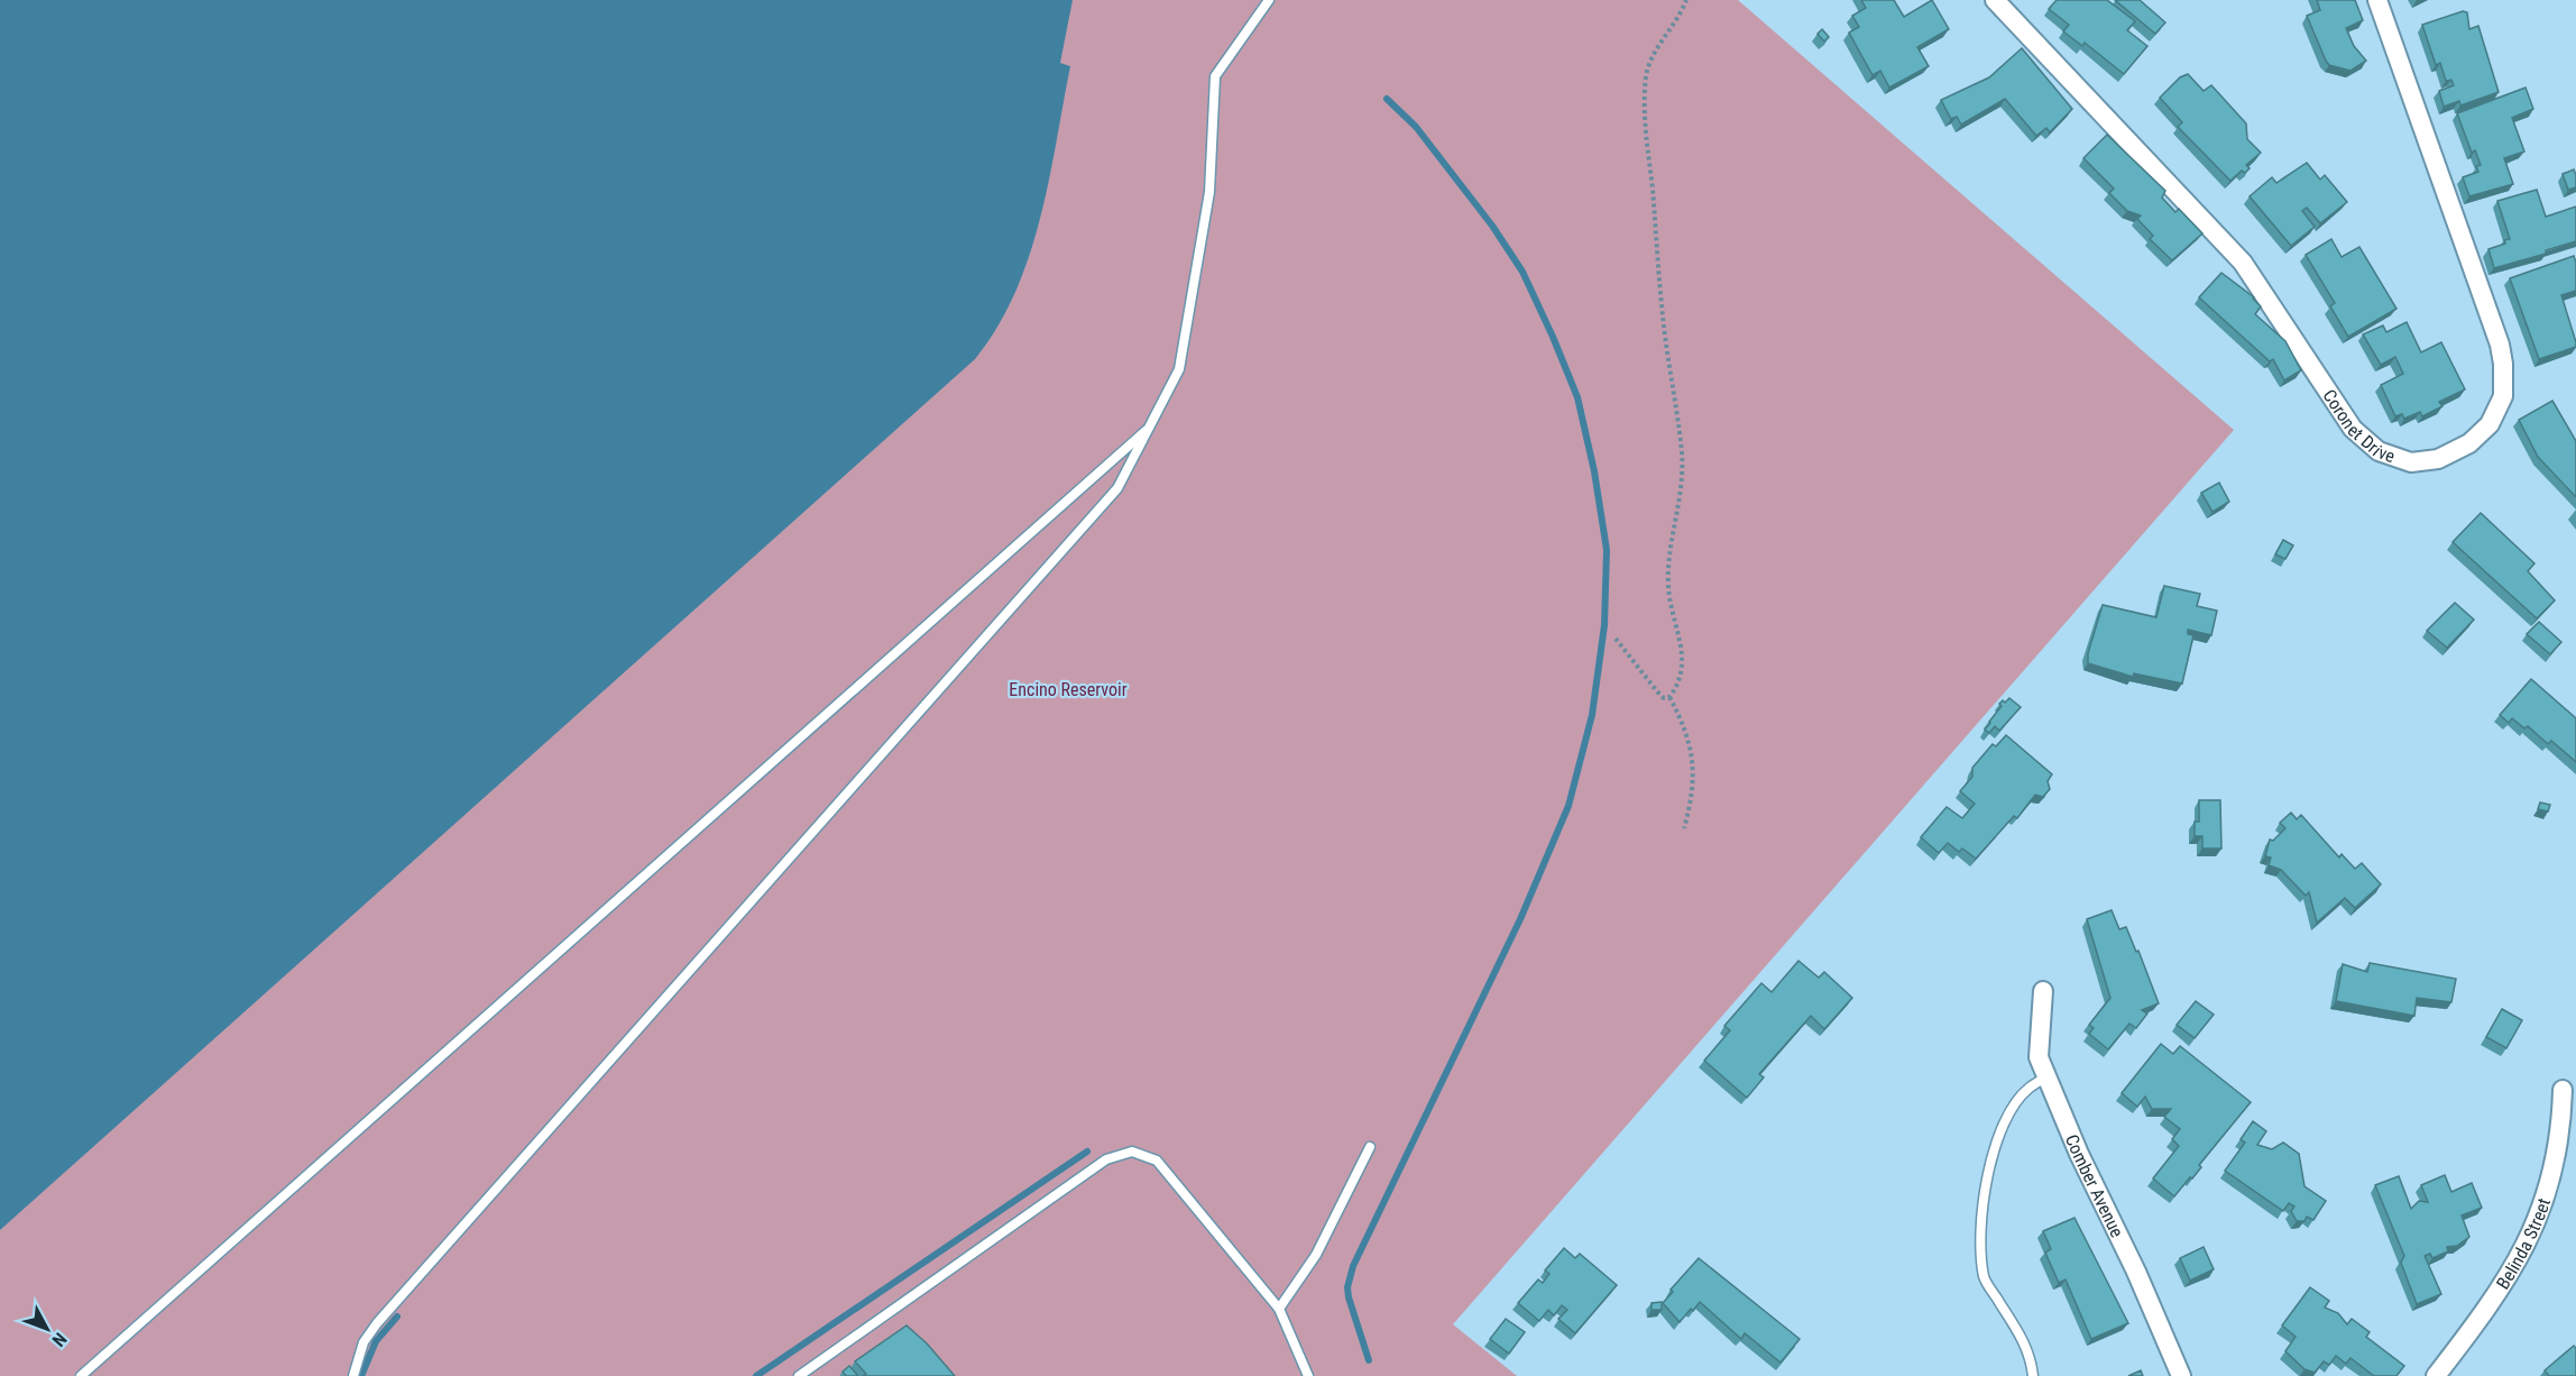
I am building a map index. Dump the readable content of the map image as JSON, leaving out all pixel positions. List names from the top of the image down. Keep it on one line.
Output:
{"streets":{"street":["Coronet Drive","Comber Avenue","Belinda Street"]},"parks":["Encino Reservoir"],"north":"bottom right"}
